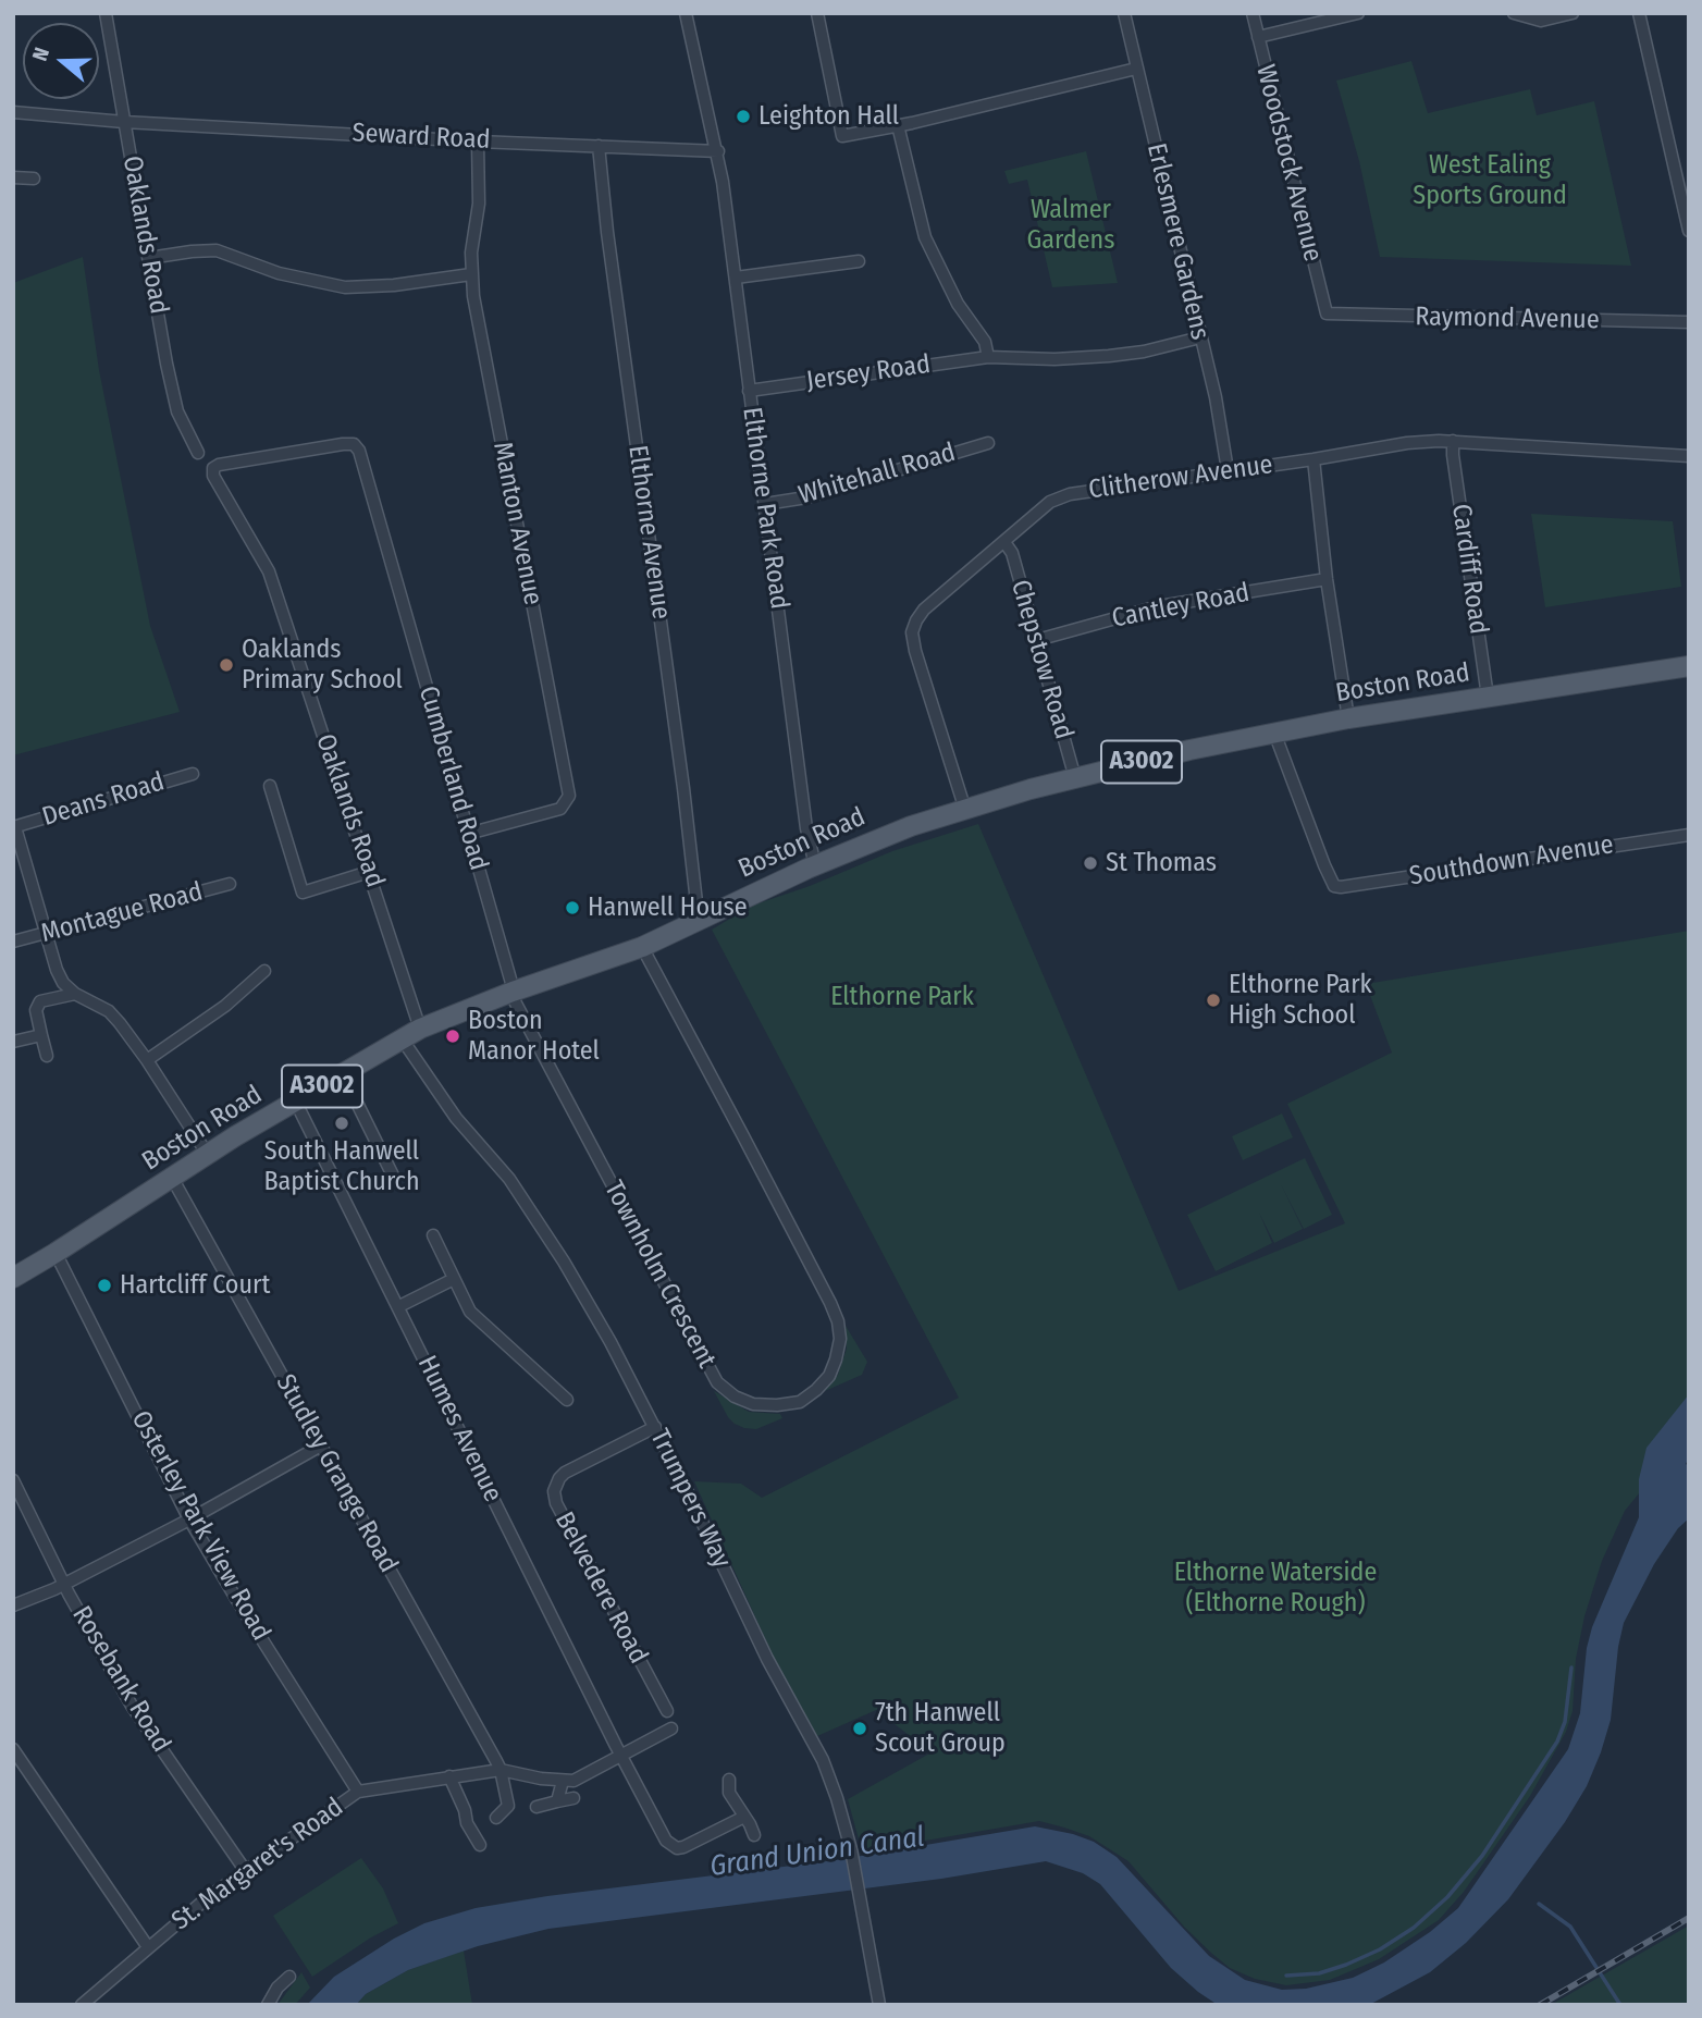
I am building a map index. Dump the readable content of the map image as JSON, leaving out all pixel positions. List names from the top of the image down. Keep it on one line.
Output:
{"streets":{"main road":["Boston Road","A3002"],"street":["Seward Road","Woodstock Avenue","Oaklands Road","Erlesmere Gardens","Raymond Avenue","Jersey Road","Whitehall Road","Clitherow Avenue","Elthorne Park Road","Manton Avenue","Elthorne Avenue","Cardiff Road","Cantley Road","Chepstow Road","Cumberland Road","Deans Road","Southdown Avenue","Montague Road","Townholm Crescent","Humes Avenue","Studley Grange Road","Trumpers Way","Osterley Park View Road","Belvedere Road","Rosebank Road","St. Margaret's Road"]},"crossings":[["Seward Road","Oaklands Road"],["Seward Road","Elthorne Park Road"],["Seward Road","Manton Avenue"],["Seward Road","Elthorne Avenue"],["Woodstock Avenue","Raymond Avenue"],["Oaklands Road","Boston Road"],["Oaklands Road","Cumberland Road"],["Erlesmere Gardens","Jersey Road"],["Erlesmere Gardens","Clitherow Avenue"],["Jersey Road","Elthorne Park Road"],["Whitehall Road","Elthorne Park Road"],["Clitherow Avenue","Cardiff Road"],["Clitherow Avenue","Chepstow Road"],["Clitherow Avenue","Boston Road"],["Elthorne Park Road","Boston Road"],["Manton Avenue","Cumberland Road"],["Elthorne Avenue","Boston Road"],["Cardiff Road","Boston Road"],["Cantley Road","Chepstow Road"],["Chepstow Road","Boston Road"],["Boston Road","Cumberland Road"],["Boston Road","Southdown Avenue"],["Boston Road","Townholm Crescent"],["Boston Road","Humes Avenue"],["Boston Road","Studley Grange Road"],["Boston Road","Trumpers Way"],["Boston Road","Osterley Park View Road"],["Cumberland Road","Townholm Crescent"],["Humes Avenue","St. Margaret's Road"],["Studley Grange Road","St. Margaret's Road"],["Trumpers Way","Belvedere Road"],["Osterley Park View Road","St. Margaret's Road"],["Rosebank Road","St. Margaret's Road"]],"water":["Grand Union Canal"],"parks":["West Ealing Sports Ground","Walmer Gardens","Elthorne Park","Elthorne Waterside (Elthorne Rough)"],"places":["Leighton Hall","Oaklands Primary School","St Thomas","Hanwell House","Elthorne Park High School","Boston Manor Hotel","South Hanwell Baptist Church","Hartcliff Court","7th Hanwell Scout Group"],"north":"left"}
